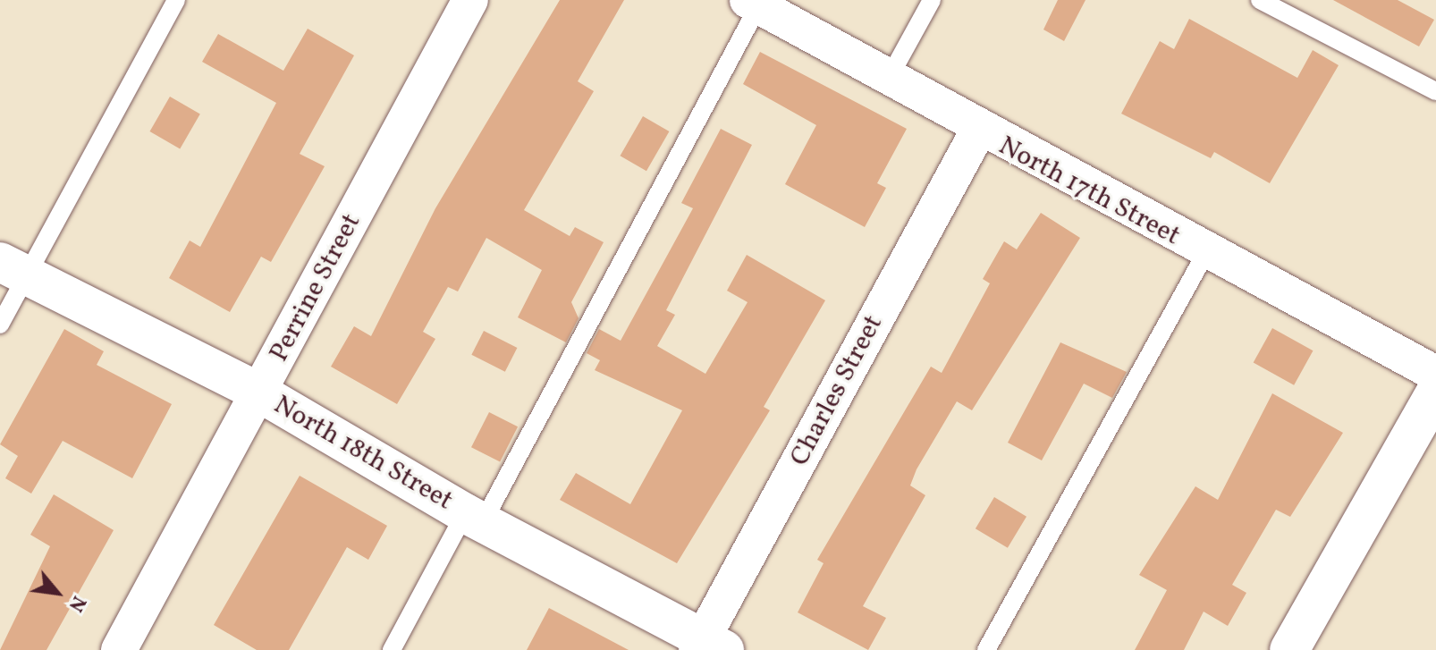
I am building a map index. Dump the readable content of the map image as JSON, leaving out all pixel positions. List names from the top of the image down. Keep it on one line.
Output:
{"streets":{"street":["North 17th Street","Perrine Street","Charles Street","North 18th Street"]},"crossings":[["North 17th Street","Charles Street"],["Perrine Street","North 18th Street"],["Charles Street","North 18th Street"]],"north":"bottom right"}
